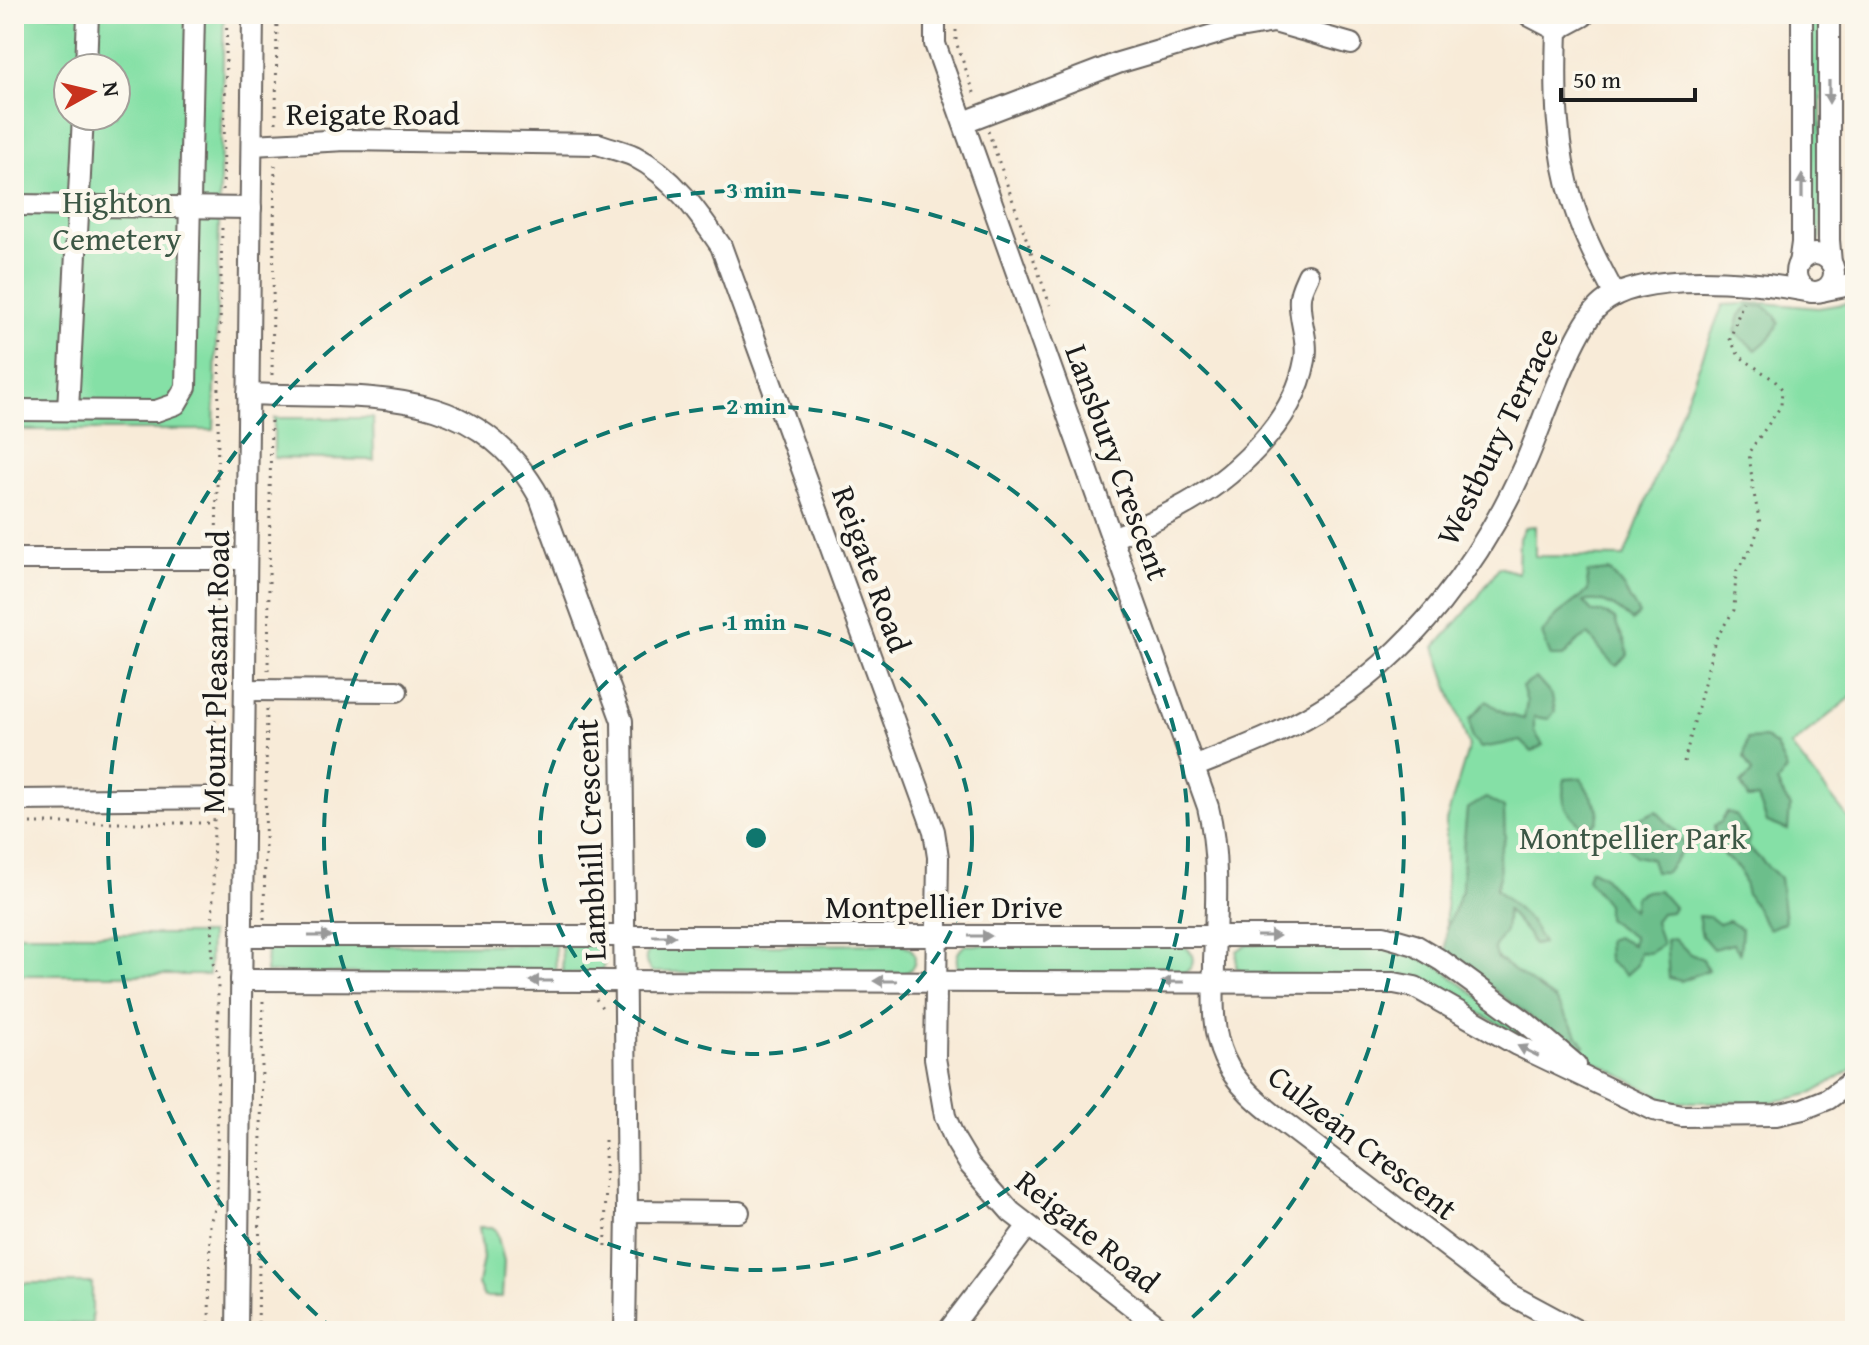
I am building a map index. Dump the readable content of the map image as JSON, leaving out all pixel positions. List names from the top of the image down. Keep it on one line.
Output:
{"streets":{"street":["Reigate Road","Westbury Terrace","Lansbury Crescent","Mount Pleasant Road","Lambhill Crescent","Montpellier Drive","Culzean Crescent"]},"crossings":[["Reigate Road","Mount Pleasant Road"],["Reigate Road","Montpellier Drive"],["Westbury Terrace","Lansbury Crescent"],["Lansbury Crescent","Montpellier Drive"],["Lansbury Crescent","Culzean Crescent"],["Mount Pleasant Road","Lambhill Crescent"],["Mount Pleasant Road","Montpellier Drive"],["Lambhill Crescent","Montpellier Drive"],["Montpellier Drive","Culzean Crescent"]],"parks":["Highton Cemetery","Montpellier Park"],"scale_bar":"50 m","north":"right","rings":["3 min","2 min","1 min"]}
